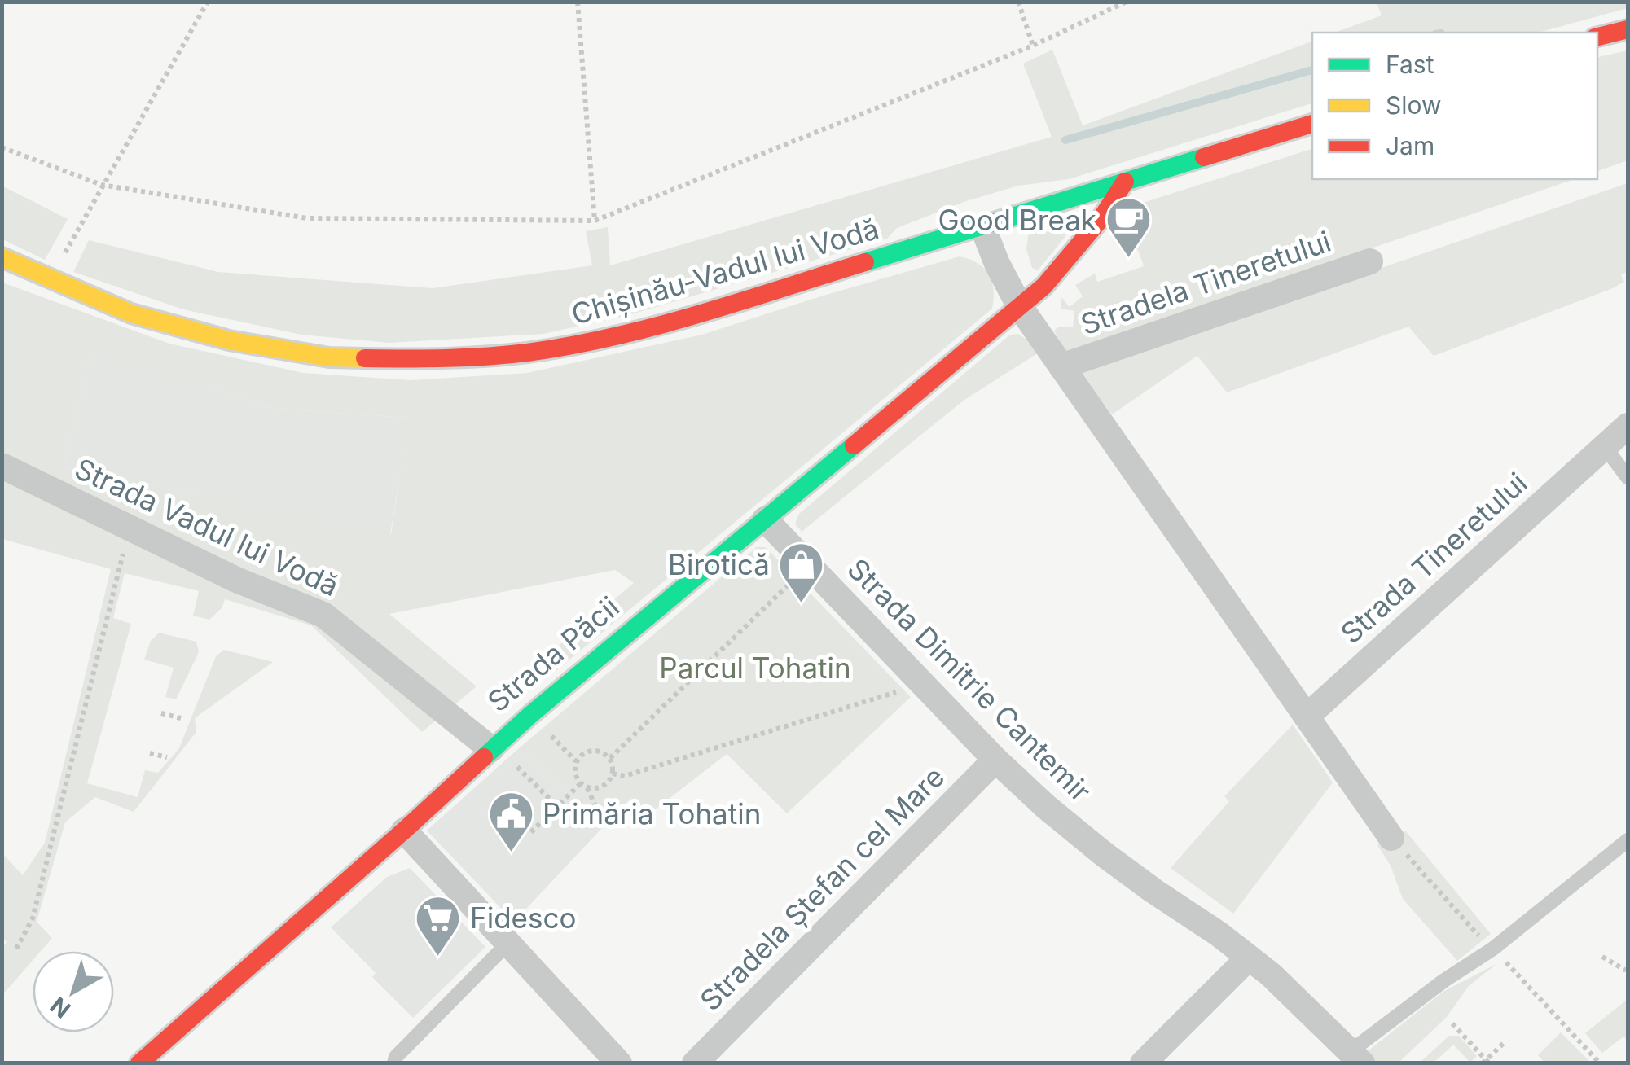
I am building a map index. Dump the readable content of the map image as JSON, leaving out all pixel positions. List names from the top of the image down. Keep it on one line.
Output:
{"streets":{"main road":["Chișinău-Vadul lui Vodă","Strada Păcii"],"street":["Stradela Tineretului","Strada Vadul lui Vodă","Strada Tineretului","Strada Dimitrie Cantemir","Stradela Ștefan cel Mare"]},"crossings":[["Chișinău-Vadul lui Vodă","Strada Păcii"],["Strada Vadul lui Vodă","Strada Păcii"],["Strada Păcii","Strada Dimitrie Cantemir"],["Strada Dimitrie Cantemir","Stradela Ștefan cel Mare"]],"parks":["Parcul Tohatin"],"places":{"cafe":["Good Break"],"shop":["Birotică"],"public building":["Primăria Tohatin"],"supermarket":["Fidesco"]},"legend":["Fast","Slow","Jam"],"north":"bottom left"}
